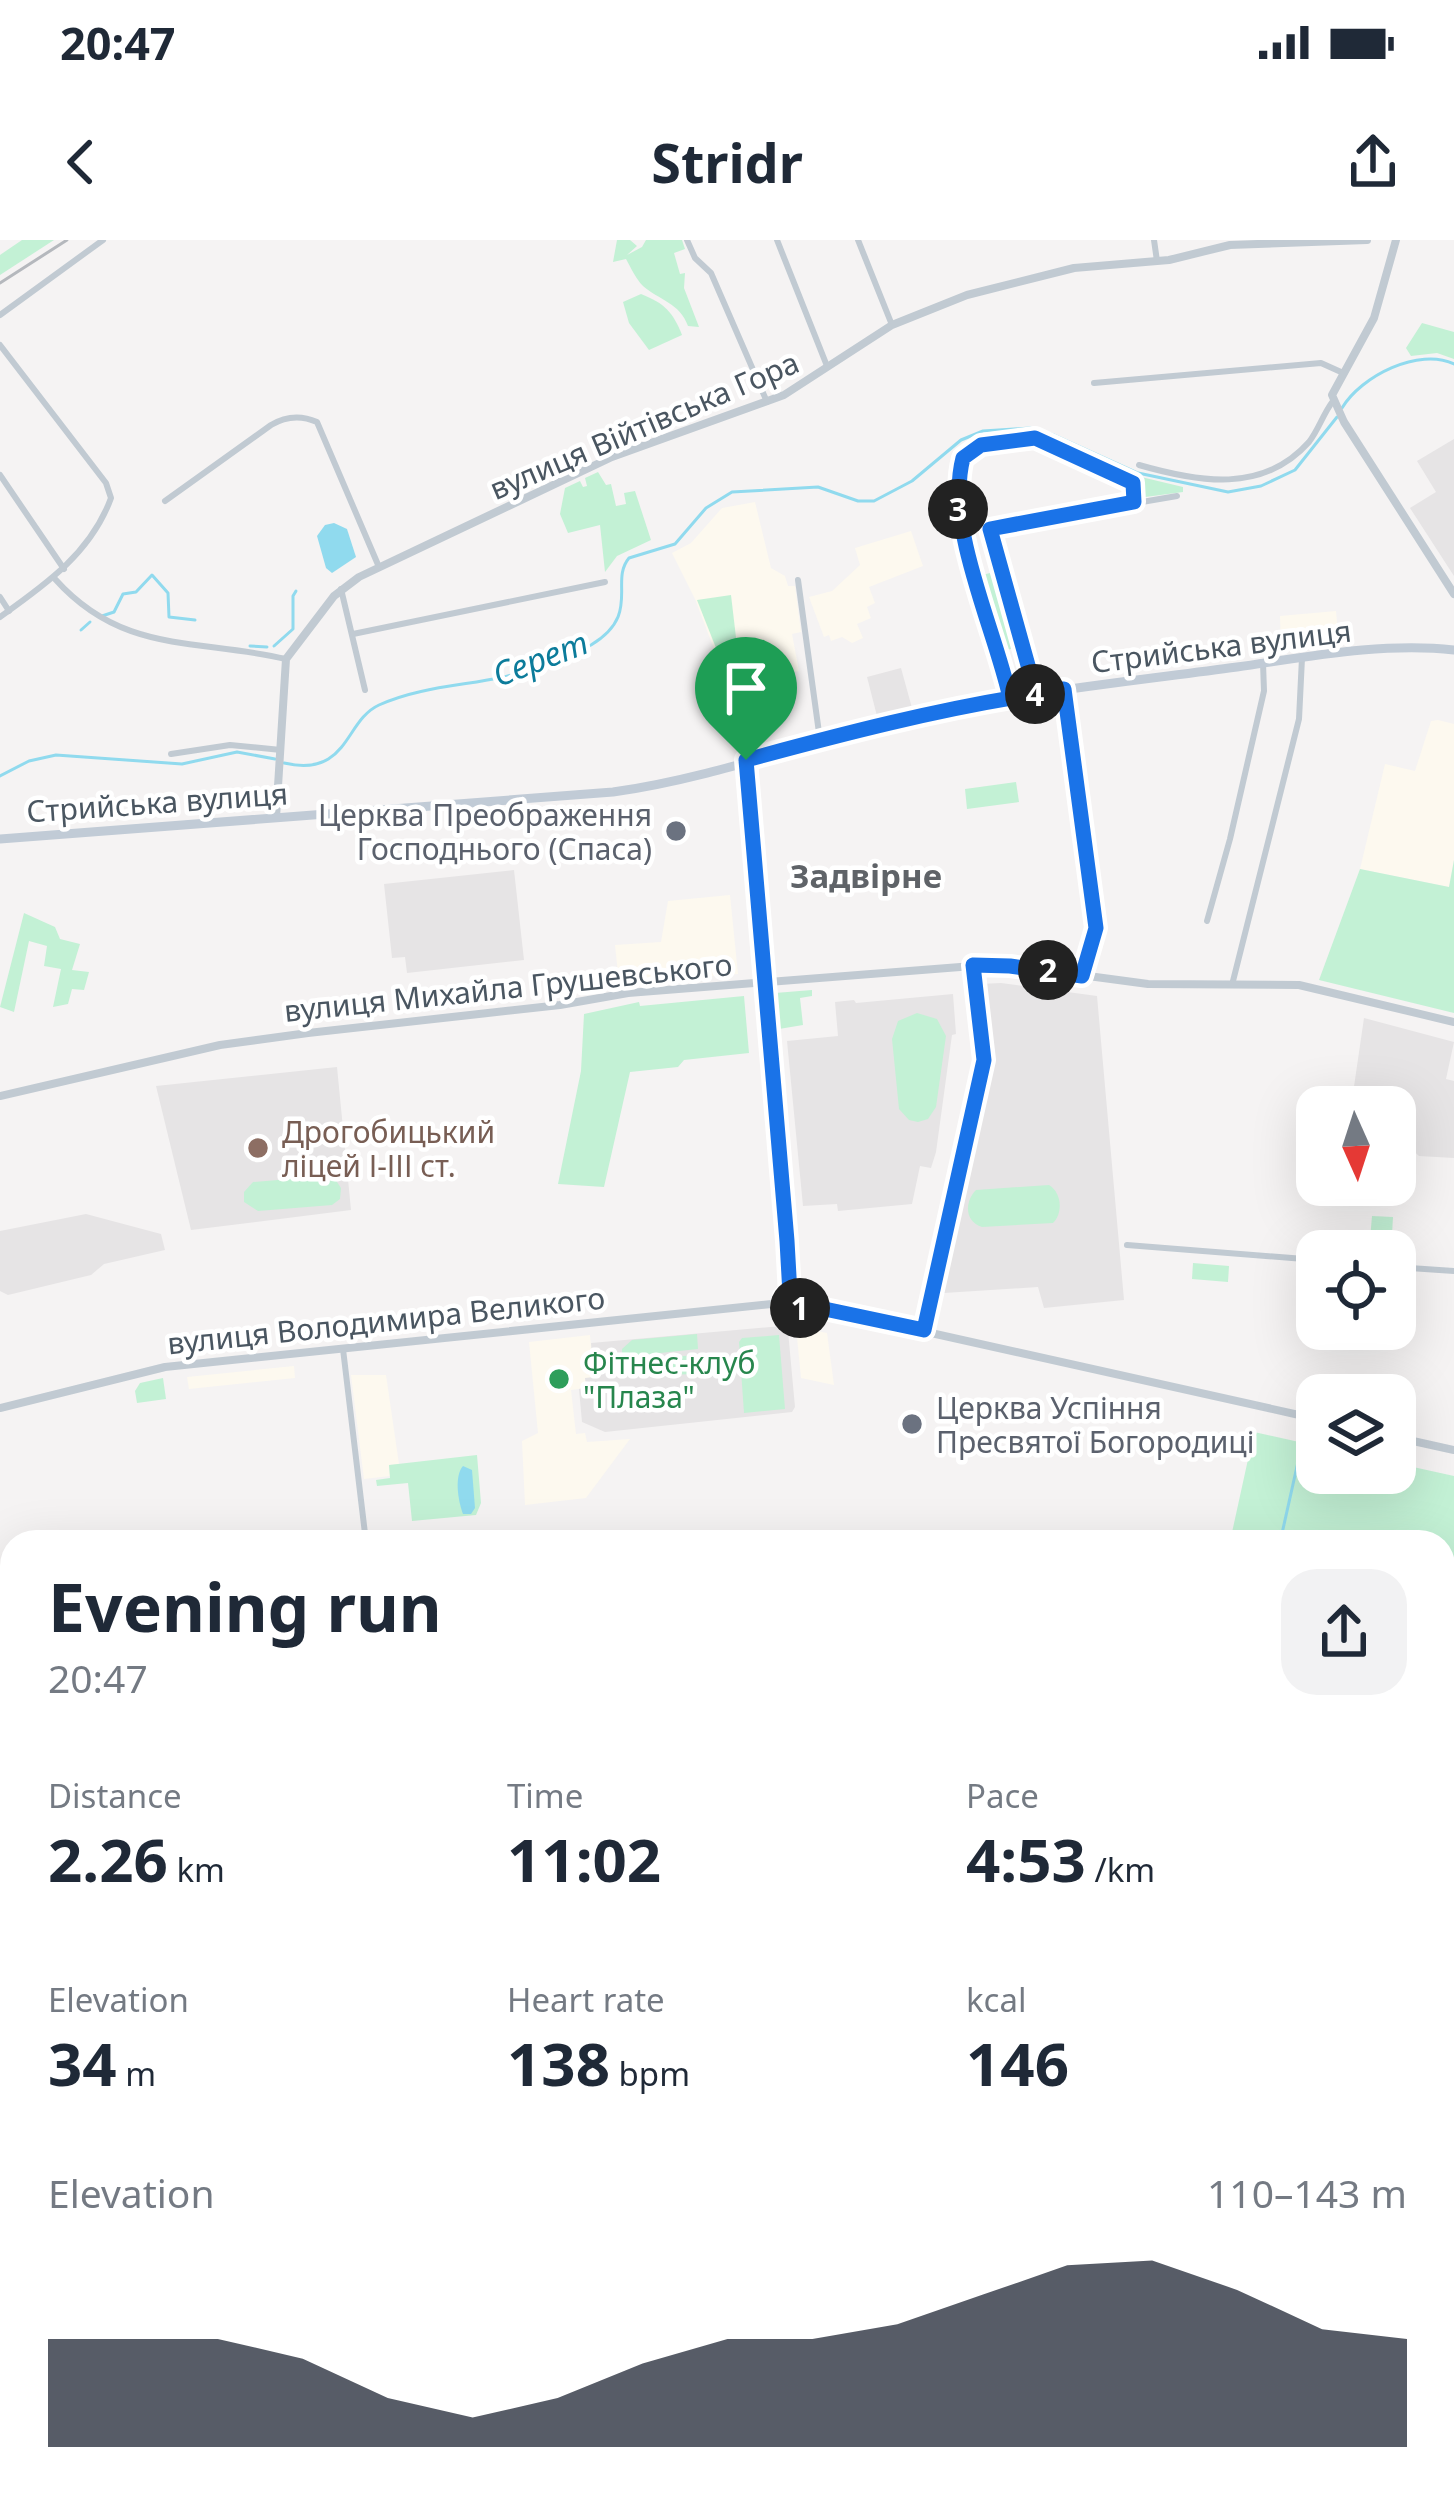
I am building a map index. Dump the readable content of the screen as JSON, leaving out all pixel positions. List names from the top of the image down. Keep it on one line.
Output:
{"streets":{"main road":["Стрийська вулиця"],"street":["вулиця Війтівська Гора","вулиця Михайла Грушевського","вулиця Володимира Великого"]},"districts":["Задвірне"],"water":["Серет"],"places":["Церква Преображення Господнього (Спаса)","Дрогобицький ліцей І-ІІІ ст.","Фітнес-клуб \"Плаза\"","Церква Успіння Пресвятої Богородиці"],"north":"bottom","page":{"status":"20:47","header":"Stridr","pins":["3","4","2","1"],"heading":["Evening run","20:47"],"stats":[["Distance","2.26 km"],["Time","11:02"],["Pace","4:53 /km"],["Elevation","34 m"],["Heart rate","138 bpm"],["kcal","146"]],"chart":["Elevation","110–143 m"]}}
